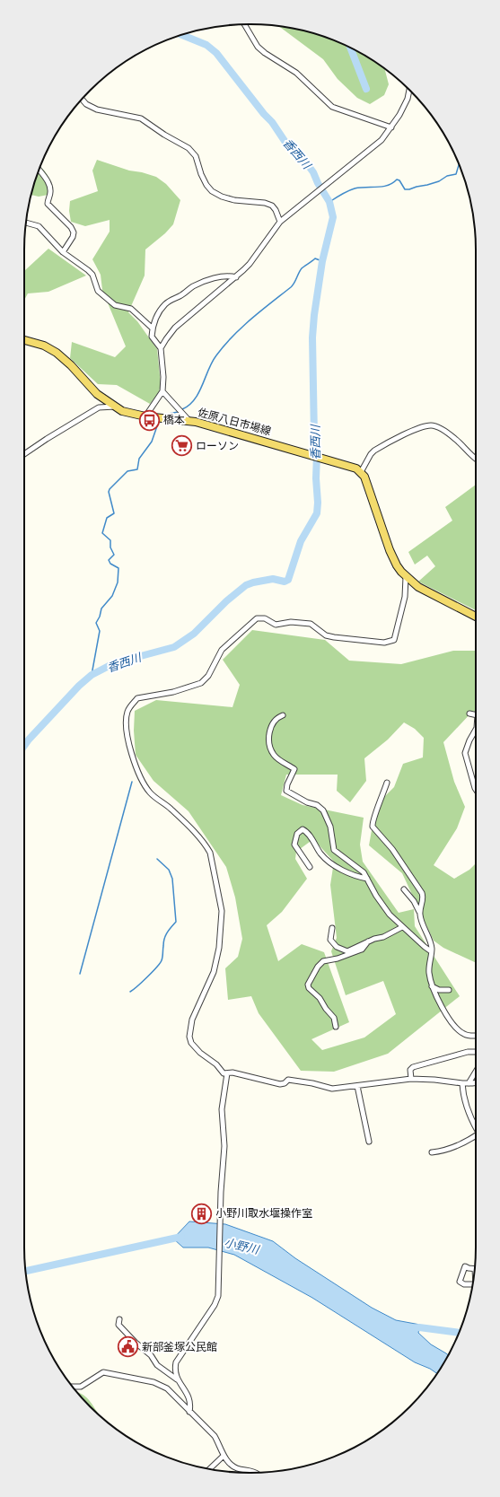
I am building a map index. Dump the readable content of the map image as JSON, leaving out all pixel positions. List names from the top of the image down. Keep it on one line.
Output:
{"streets":{"main road":["佐原八日市場線"]},"water":["香西川","小野川"],"places":{"bus stop":["橋本"],"supermarket":["ローソン"],"building":["小野川取水堰操作室"],"public building":["新部釜塚公民館"]}}
